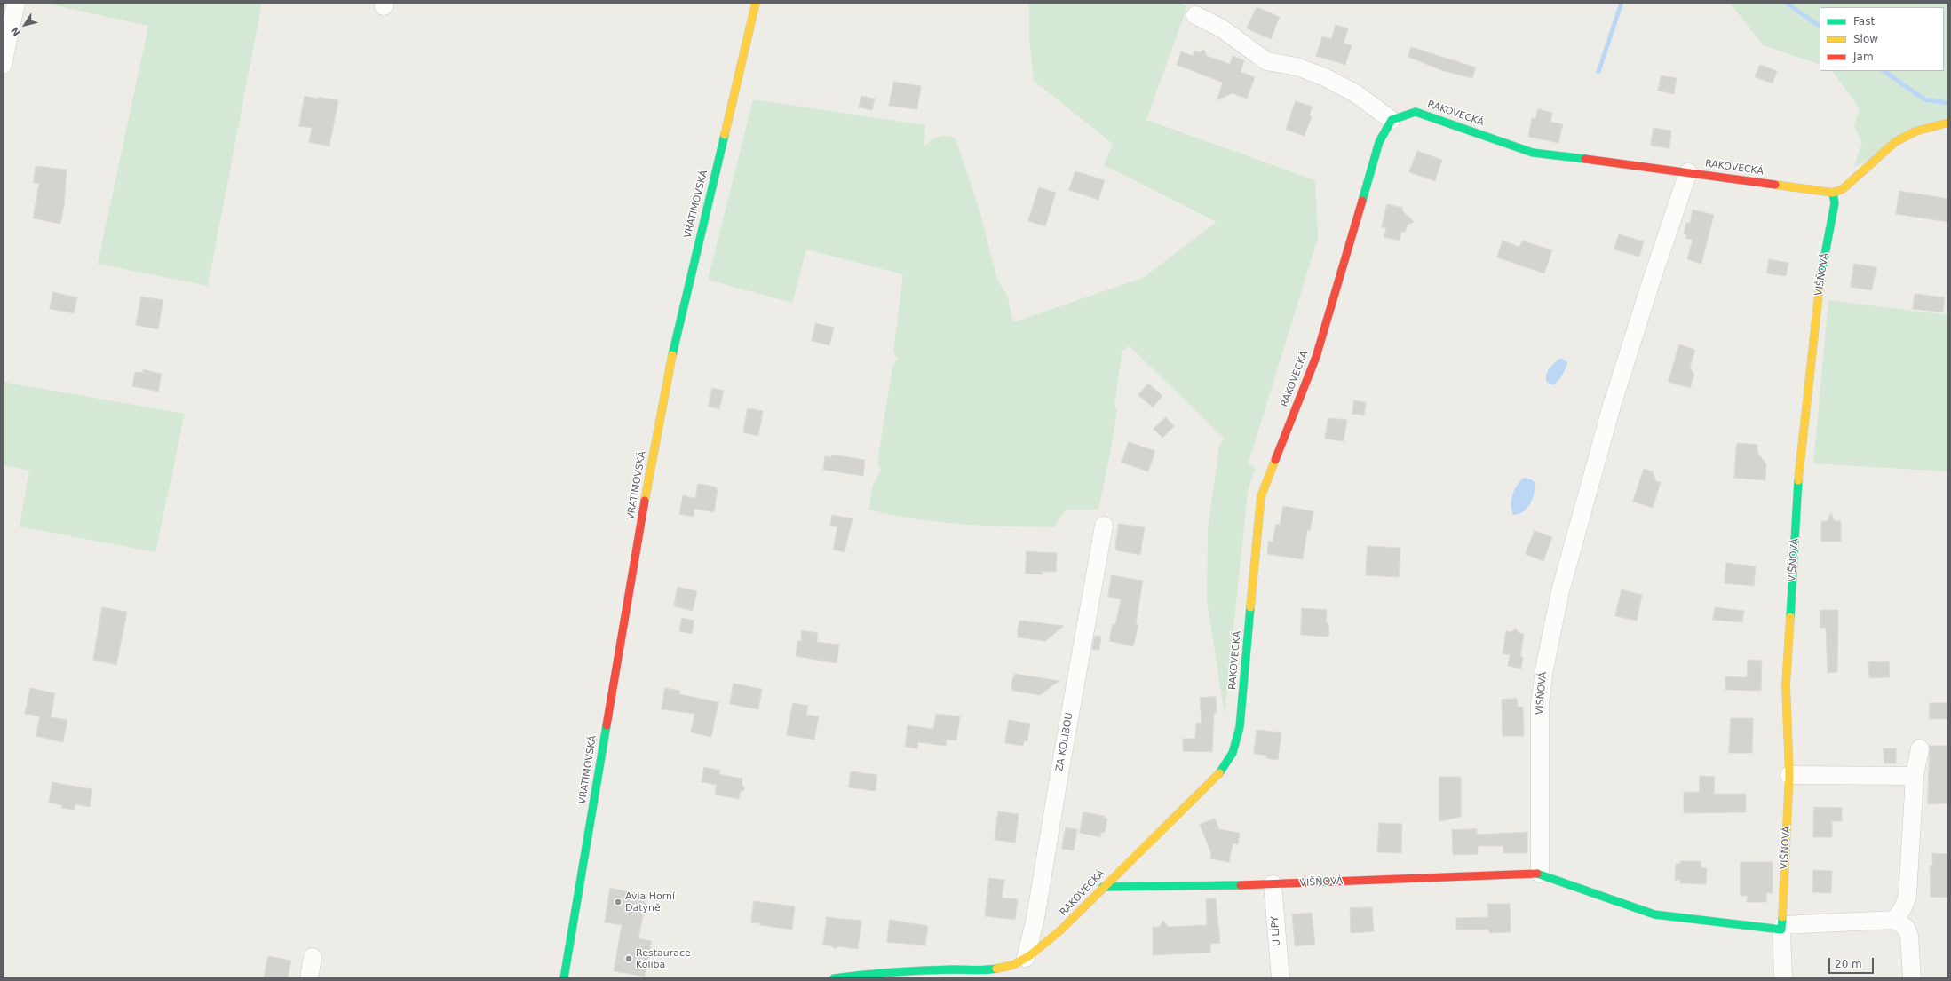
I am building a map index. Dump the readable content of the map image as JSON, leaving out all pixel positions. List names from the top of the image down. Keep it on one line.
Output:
{"streets":{"street":["RAKOVECKÁ","VRATIMOVSKÁ","VIŠŇOVÁ","ZA KOLIBOU","U LÍPY"]},"crossings":[["RAKOVECKÁ","VIŠŇOVÁ"],["RAKOVECKÁ","ZA KOLIBOU"],["VIŠŇOVÁ","U LÍPY"]],"places":["Avia Horní Datyně","Restaurace Koliba"],"legend":["Fast","Slow","Jam"],"scale_bar":"20 m","north":"bottom left"}
